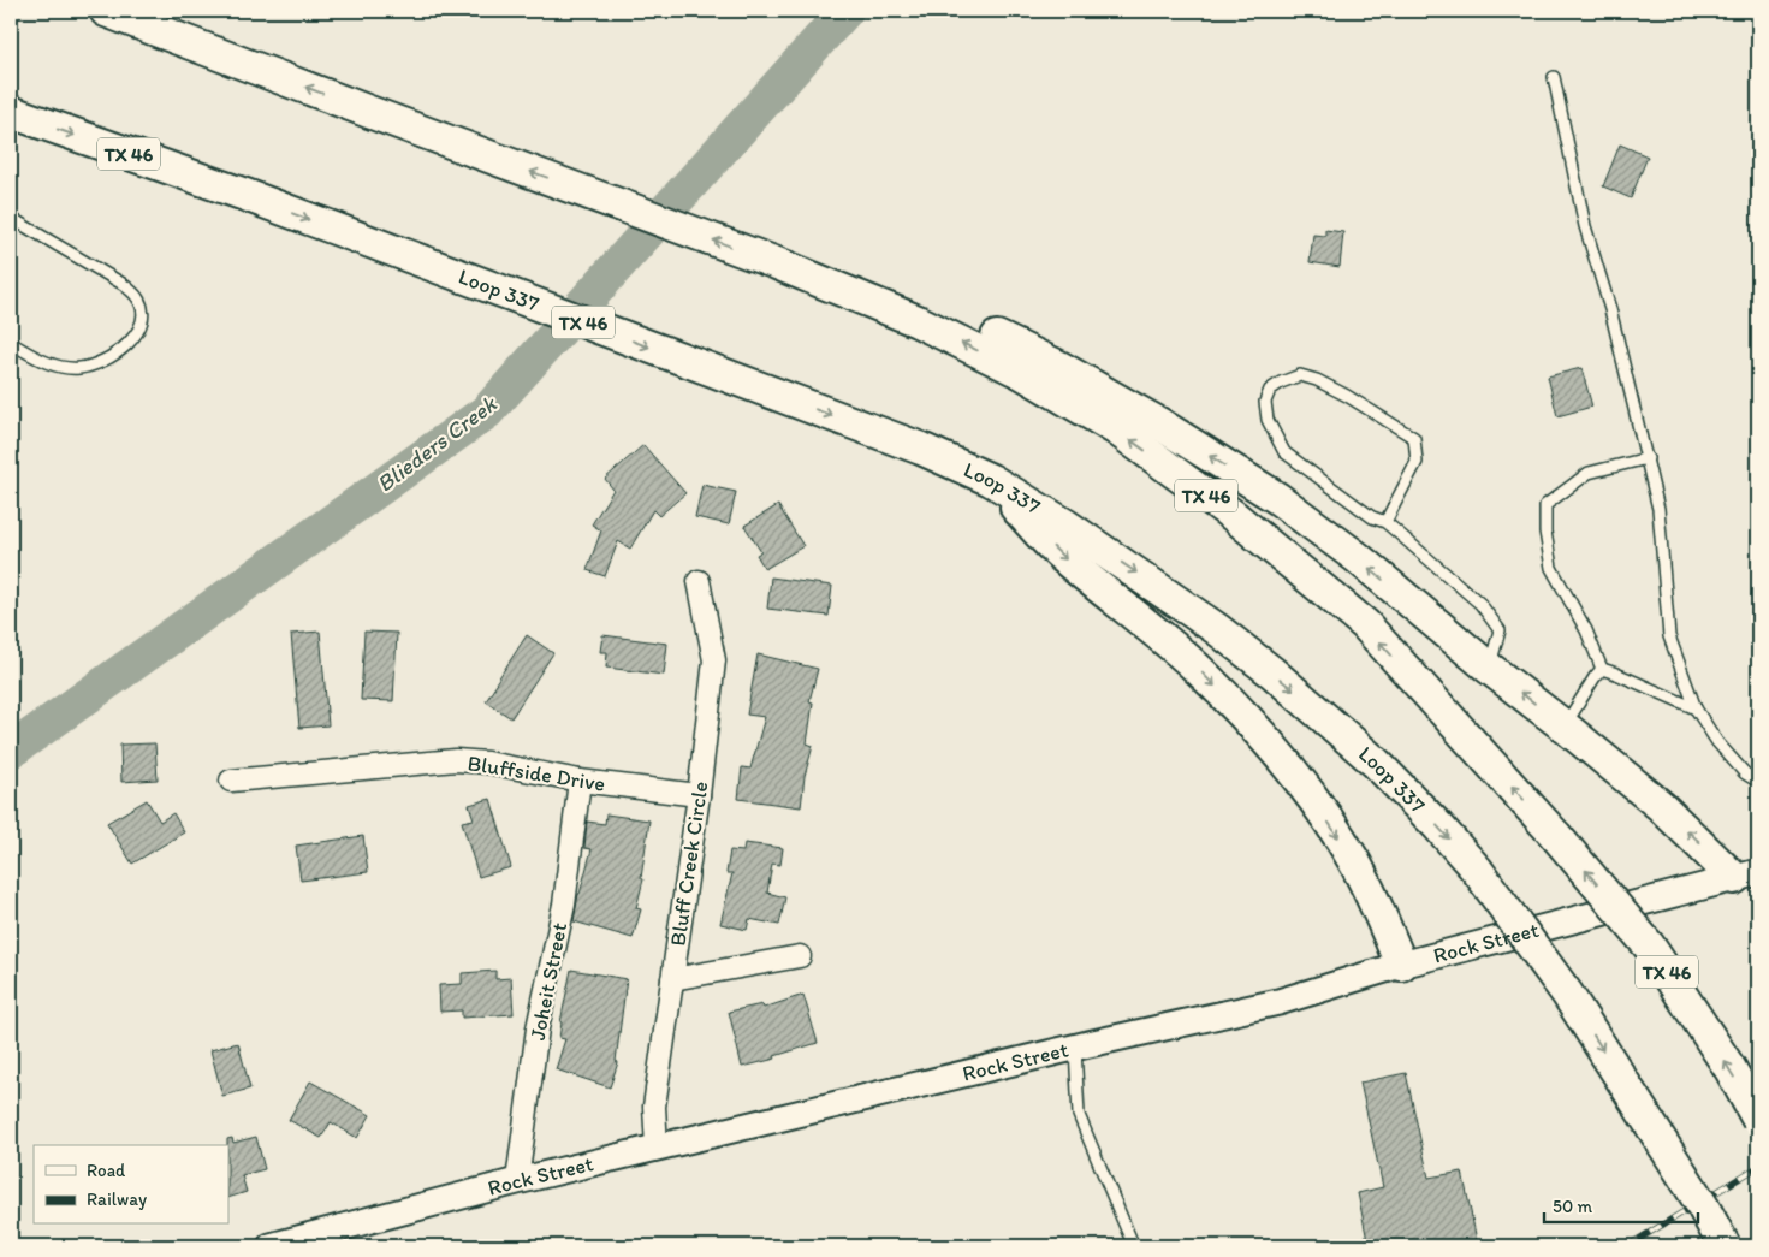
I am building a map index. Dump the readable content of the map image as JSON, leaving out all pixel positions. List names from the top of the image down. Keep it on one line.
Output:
{"streets":{"main road":["TX 46","Loop 337"],"street":["Bluffside Drive","Bluff Creek Circle","Rock Street","Joheit Street"]},"crossings":[["Bluffside Drive","Bluff Creek Circle"],["Bluffside Drive","Joheit Street"],["Bluff Creek Circle","Rock Street"],["Rock Street","Joheit Street"]],"water":["Blieders Creek"],"legend":["Road","Railway"],"scale_bar":"50 m"}
